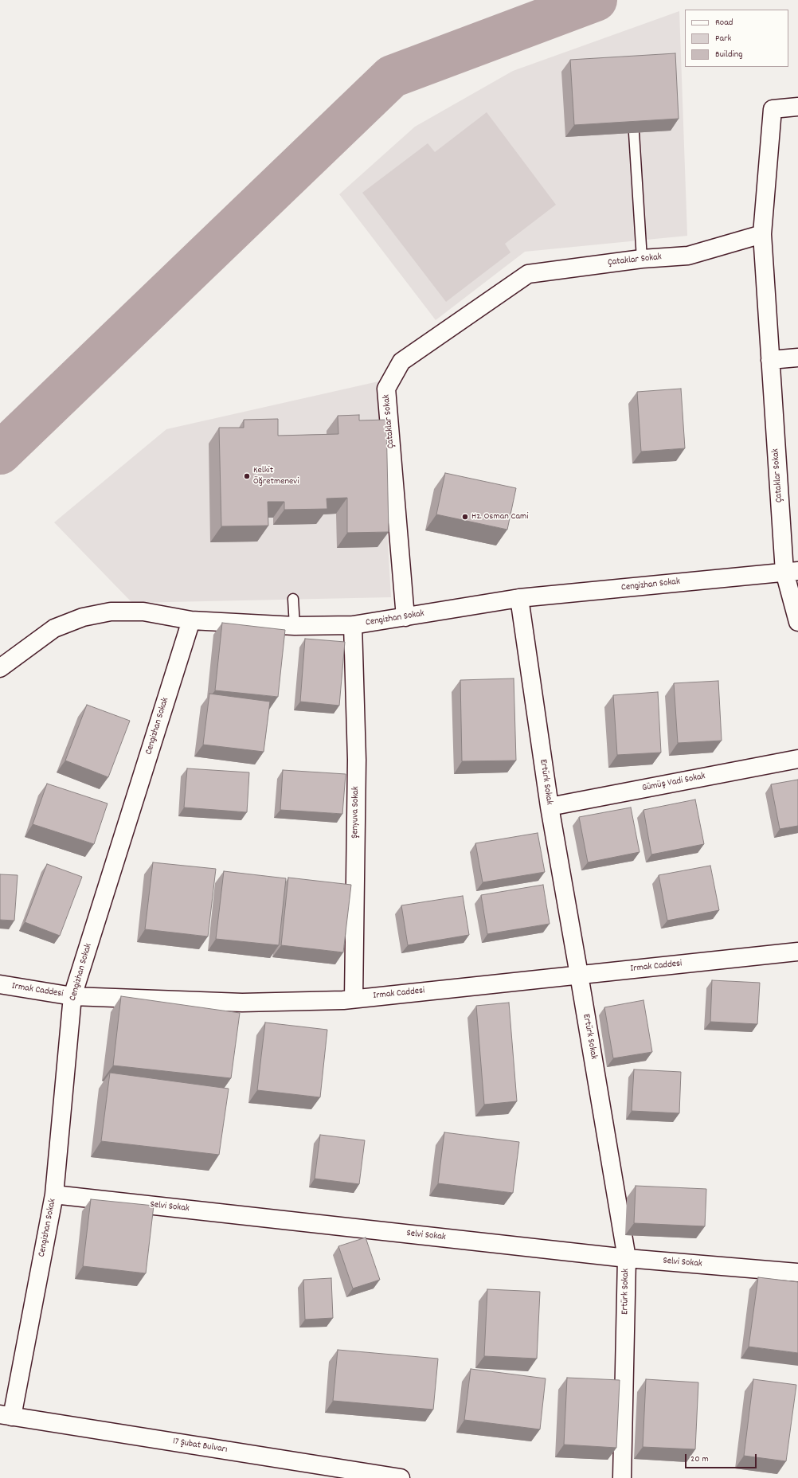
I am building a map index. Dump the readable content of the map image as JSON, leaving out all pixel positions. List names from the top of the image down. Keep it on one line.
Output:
{"streets":{"main road":["Çataklar Sokak","Cengizhan Sokak","Ertürk Sokak","Gümüş Vadi Sokak","Şenyuva Sokak","Irmak Caddesi","Selvi Sokak","17 Şubat Bulvarı"]},"crossings":[["Çataklar Sokak","Cengizhan Sokak"],["Cengizhan Sokak","Ertürk Sokak"],["Cengizhan Sokak","Şenyuva Sokak"],["Cengizhan Sokak","Irmak Caddesi"],["Cengizhan Sokak","Selvi Sokak"],["Cengizhan Sokak","17 Şubat Bulvarı"],["Ertürk Sokak","Gümüş Vadi Sokak"],["Ertürk Sokak","Irmak Caddesi"],["Ertürk Sokak","Selvi Sokak"],["Şenyuva Sokak","Irmak Caddesi"]],"places":["Kelkit Öğretmenevi","Hz. Osman Cami"],"legend":["Road","Park","Building"],"scale_bar":"20 m"}
